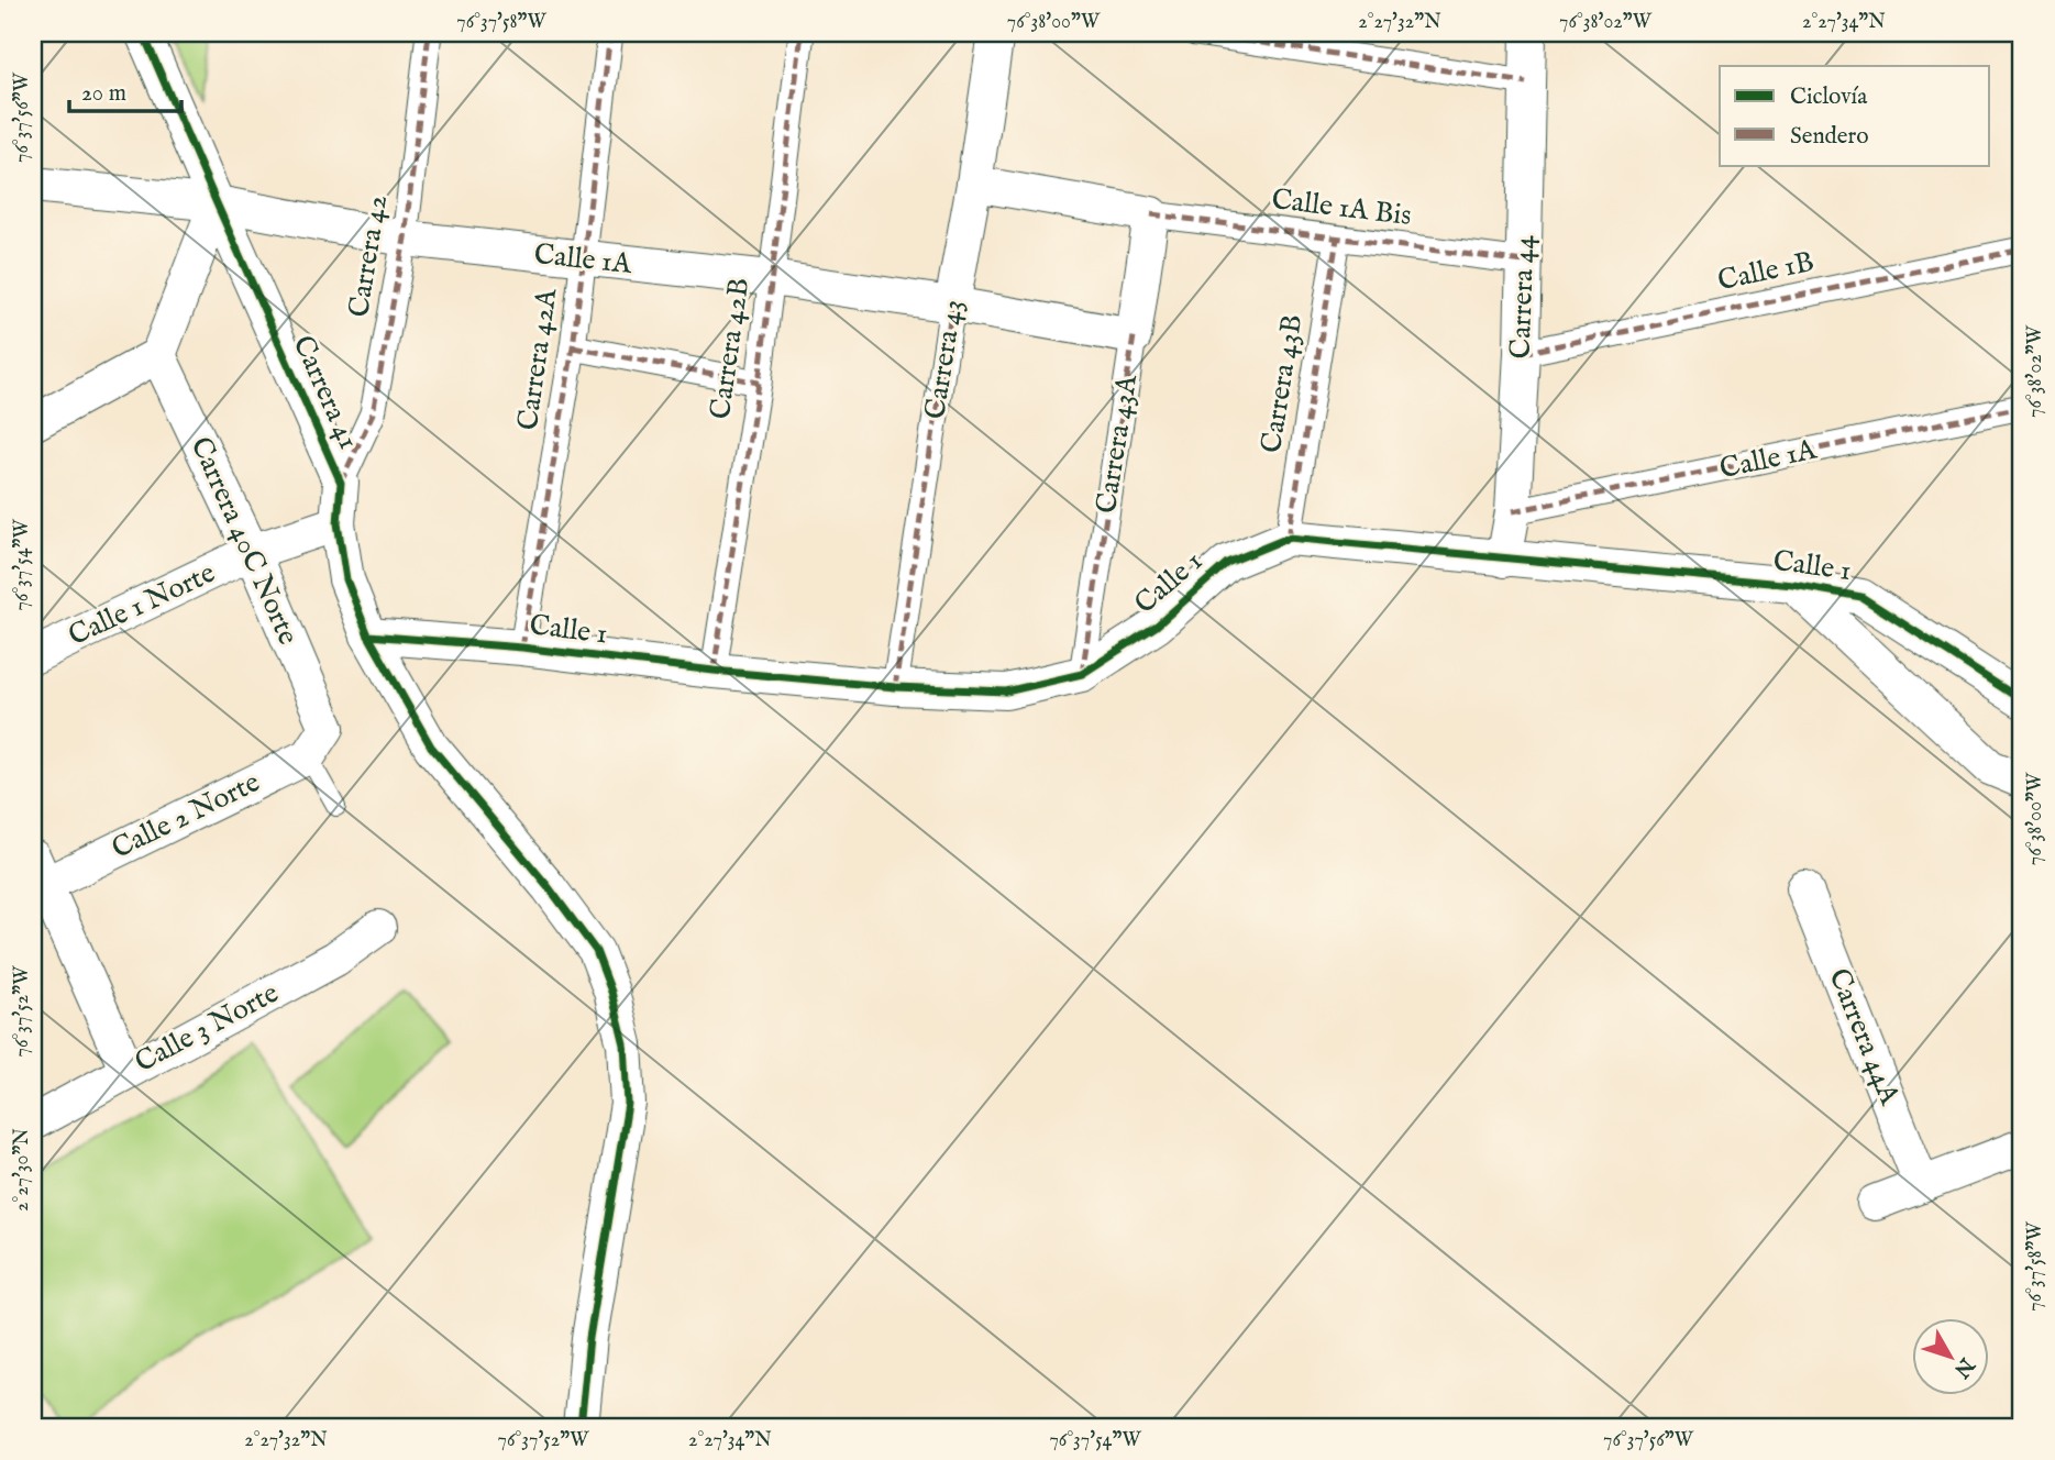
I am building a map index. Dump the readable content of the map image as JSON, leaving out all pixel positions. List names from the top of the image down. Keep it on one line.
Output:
{"streets":{"street":["Calle 1A Bis","Carrera 42","Calle 1A","Calle 1B","Carrera 44","Carrera 42B","Carrera 42A","Carrera 43","Carrera 43B","Carrera 41","Carrera 43A","Carrera 40C Norte","Calle 1","Calle 1 Norte","Calle 2 Norte","Calle 3 Norte","Carrera 44A"]},"crossings":[["Calle 1A Bis","Carrera 44"],["Calle 1A Bis","Carrera 43B"],["Calle 1A Bis","Carrera 43A"],["Carrera 42","Calle 1A"],["Carrera 42","Carrera 41"],["Calle 1A","Carrera 44"],["Calle 1A","Carrera 42B"],["Calle 1A","Carrera 42A"],["Calle 1A","Carrera 43"],["Calle 1A","Carrera 41"],["Calle 1A","Carrera 43A"],["Calle 1B","Carrera 44"],["Carrera 44","Calle 1"],["Carrera 42B","Calle 1"],["Carrera 42A","Calle 1"],["Carrera 43","Calle 1"],["Carrera 43B","Calle 1"],["Carrera 41","Calle 1"],["Carrera 41","Calle 1 Norte"],["Carrera 43A","Calle 1"],["Carrera 40C Norte","Calle 1 Norte"],["Carrera 40C Norte","Calle 2 Norte"]],"legend":["Ciclovía","Sendero"],"scale_bar":"20 m","north":"bottom right","coordinates":["76°37'58\"W","76°38'00\"W","2°27'32\"N","76°38'02\"W","2°27'34\"N","76°37'56\"W","76°37'54\"W","76°37'52\"W","2°27'30\"N"]}
